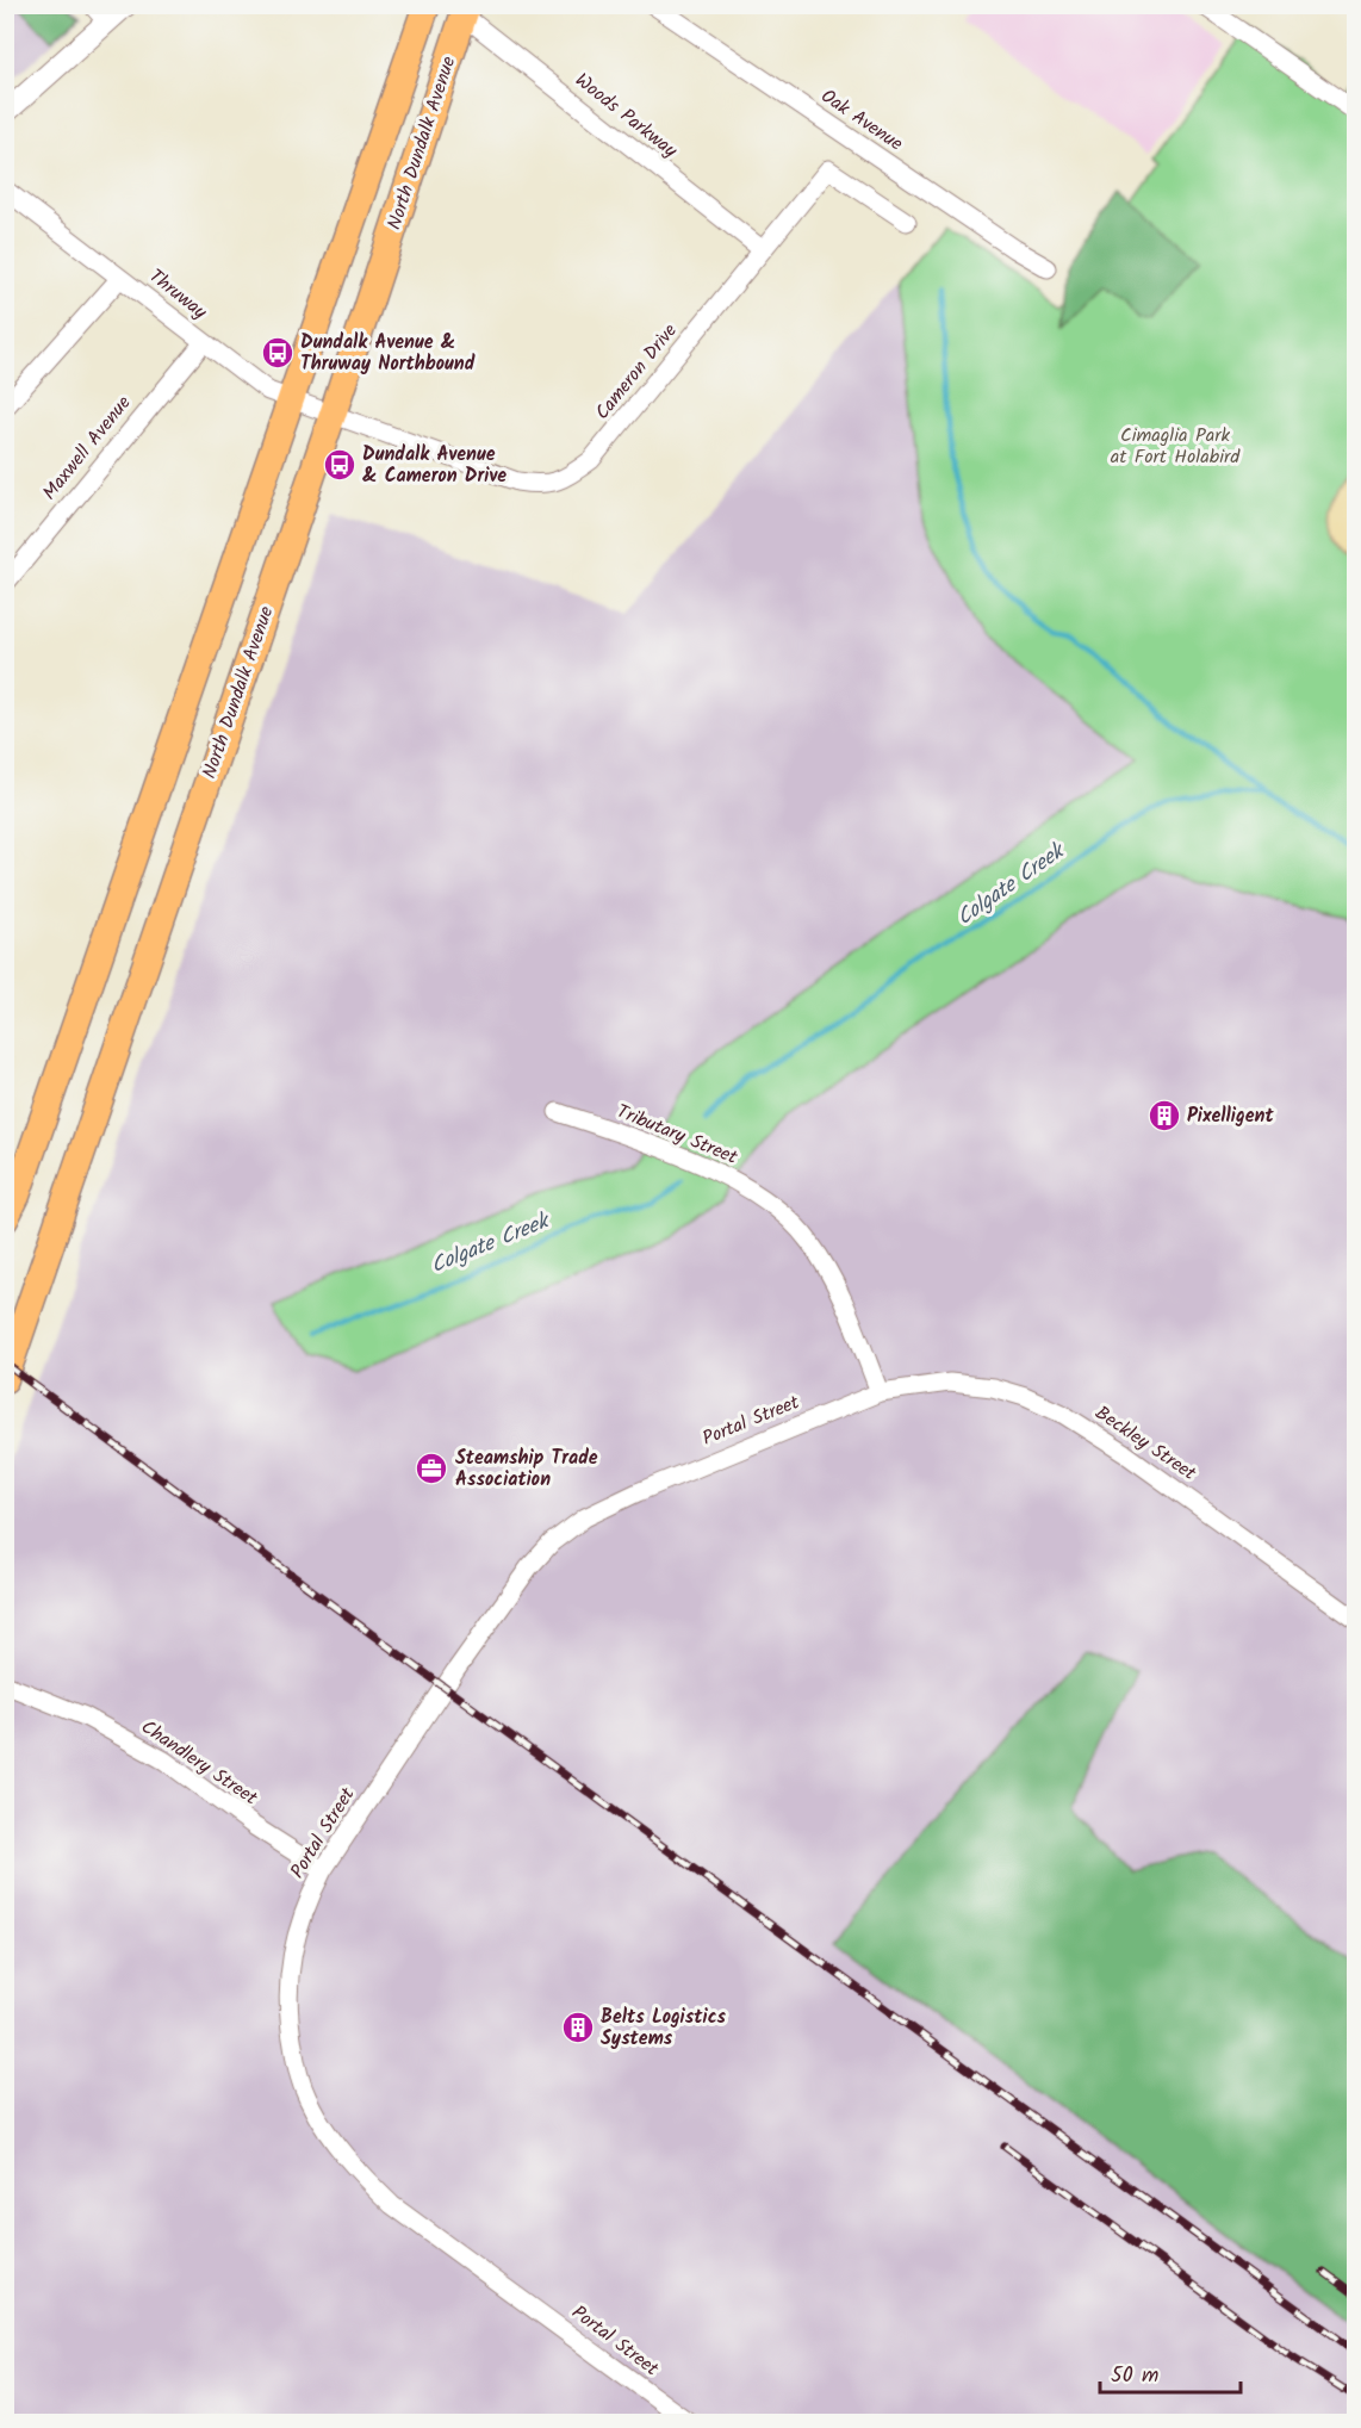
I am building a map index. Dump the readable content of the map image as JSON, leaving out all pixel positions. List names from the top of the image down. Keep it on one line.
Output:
{"streets":{"main road":["North Dundalk Avenue"],"street":["Woods Parkway","Oak Avenue","Thruway","Cameron Drive","Maxwell Avenue","Tributary Street","Portal Street","Beckley Street","Chandlery Street"]},"crossings":[["Woods Parkway","North Dundalk Avenue"],["Woods Parkway","Cameron Drive"],["North Dundalk Avenue","Thruway"],["North Dundalk Avenue","Cameron Drive"],["Thruway","Cameron Drive"],["Thruway","Maxwell Avenue"],["Tributary Street","Portal Street"],["Tributary Street","Beckley Street"],["Portal Street","Beckley Street"],["Portal Street","Chandlery Street"]],"water":["Colgate Creek"],"parks":["Cimaglia Park at Fort Holabird"],"places":{"bus stop":["Dundalk Avenue & Thruway Northbound","Dundalk Avenue & Cameron Drive"],"building":["Pixelligent","Belts Logistics Systems"],"office":["Steamship Trade Association"]},"scale_bar":"50 m"}
